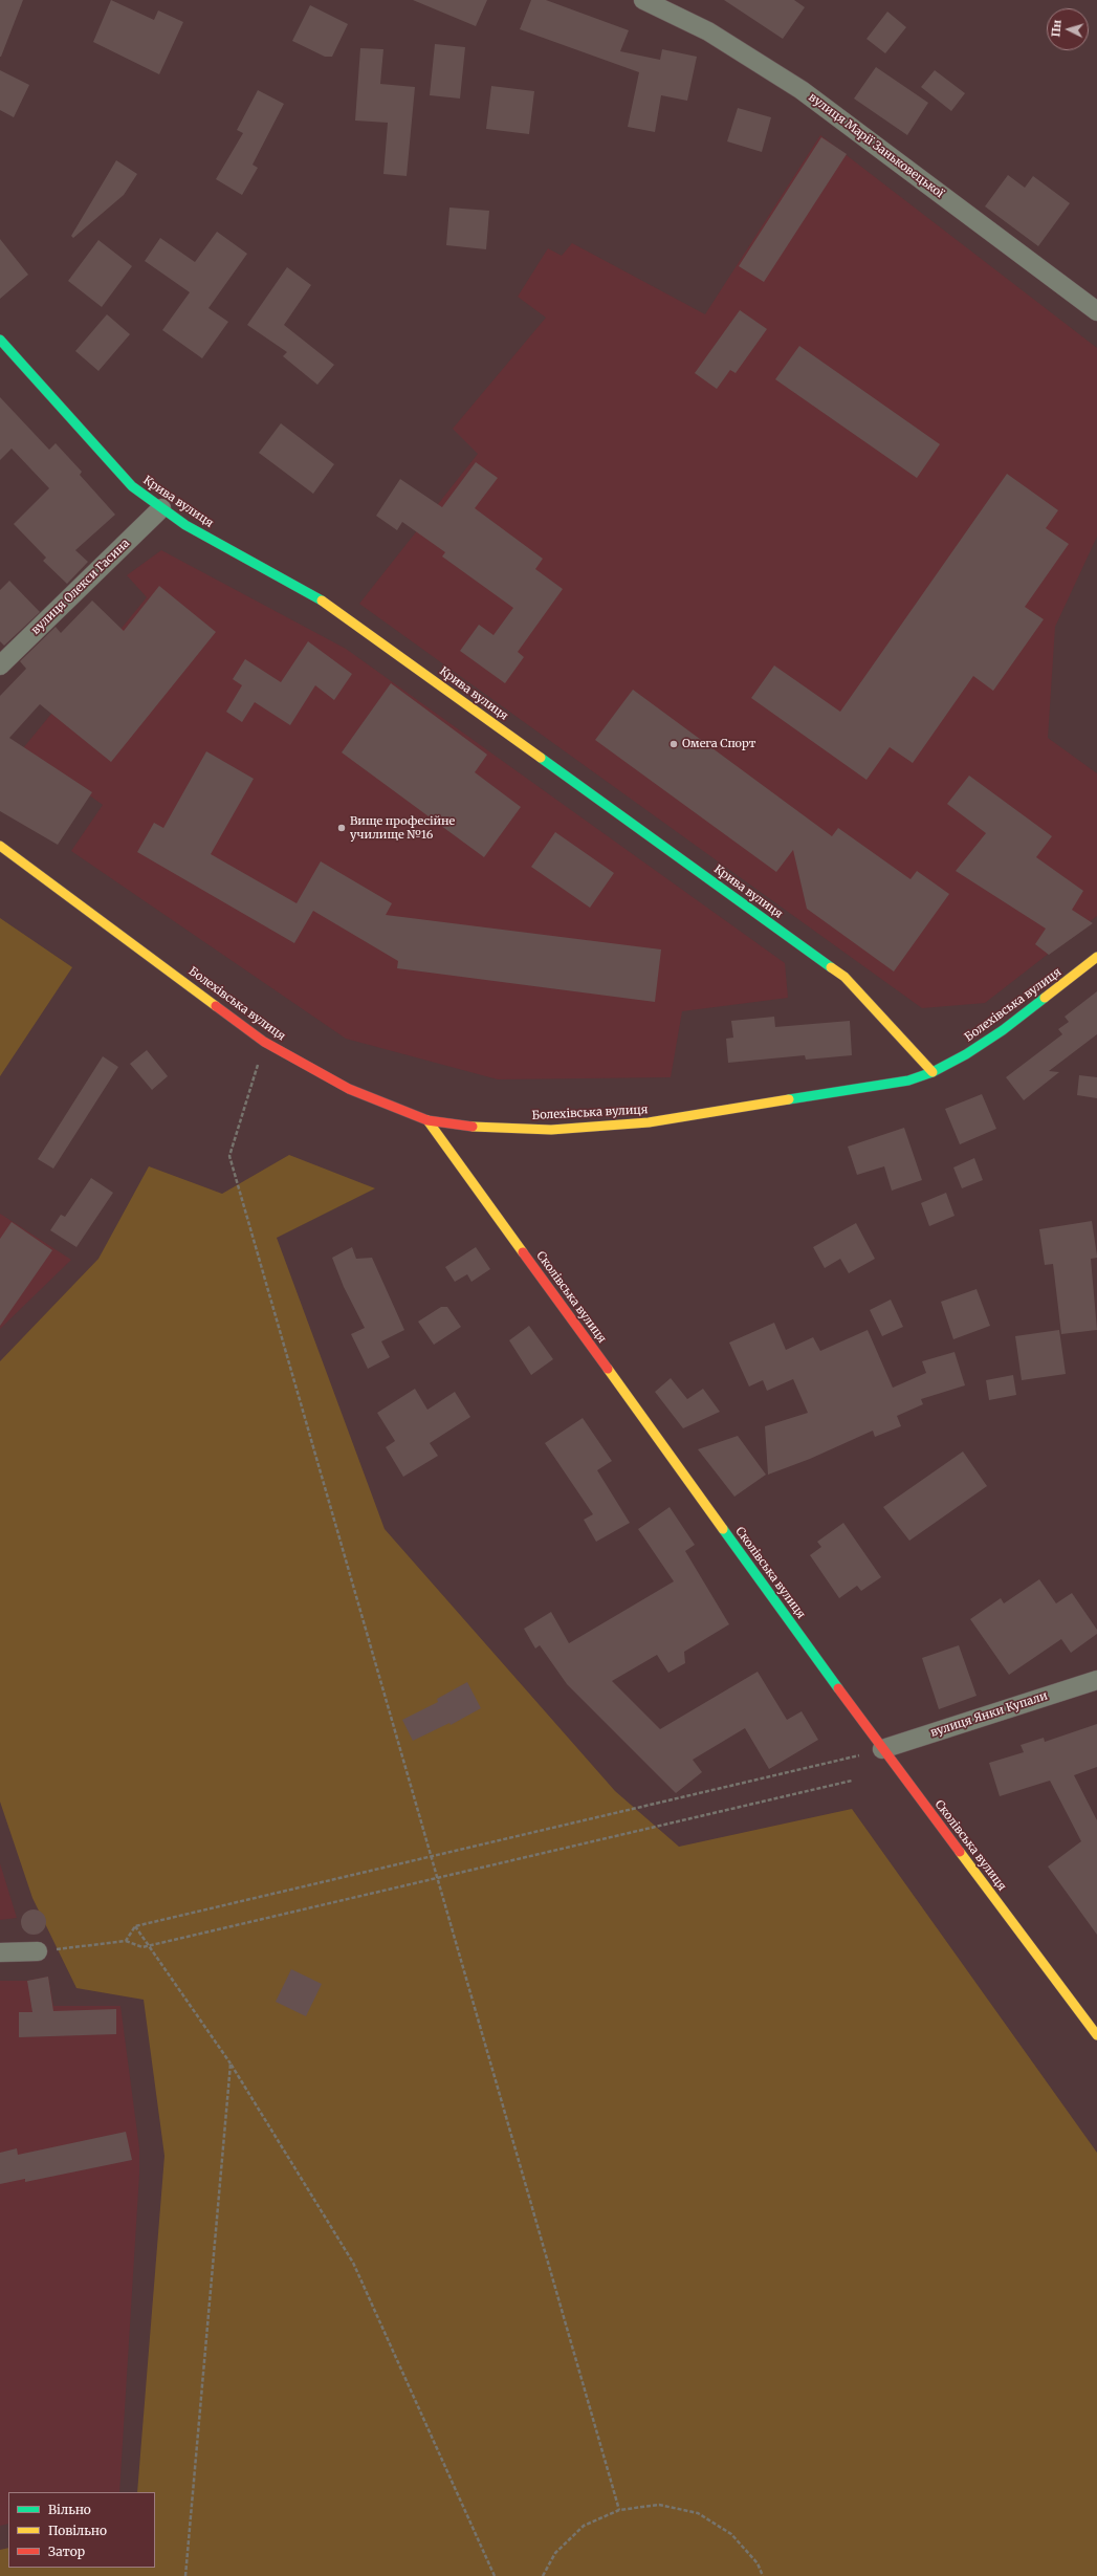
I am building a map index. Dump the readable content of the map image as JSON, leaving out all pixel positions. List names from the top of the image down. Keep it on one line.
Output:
{"streets":{"street":["вулиця Марії Заньковецької","Крива вулиця","вулиця Олекси Гасина","Болехівська вулиця","Сколівська вулиця","вулиця Янки Купали"]},"crossings":[["Крива вулиця","вулиця Олекси Гасина"],["Крива вулиця","Болехівська вулиця"],["Болехівська вулиця","Сколівська вулиця"],["Сколівська вулиця","вулиця Янки Купали"]],"places":["Омега Спорт","Вище професійне училище №16"],"legend":["Вільно","Повільно","Затор"],"north":"left"}
